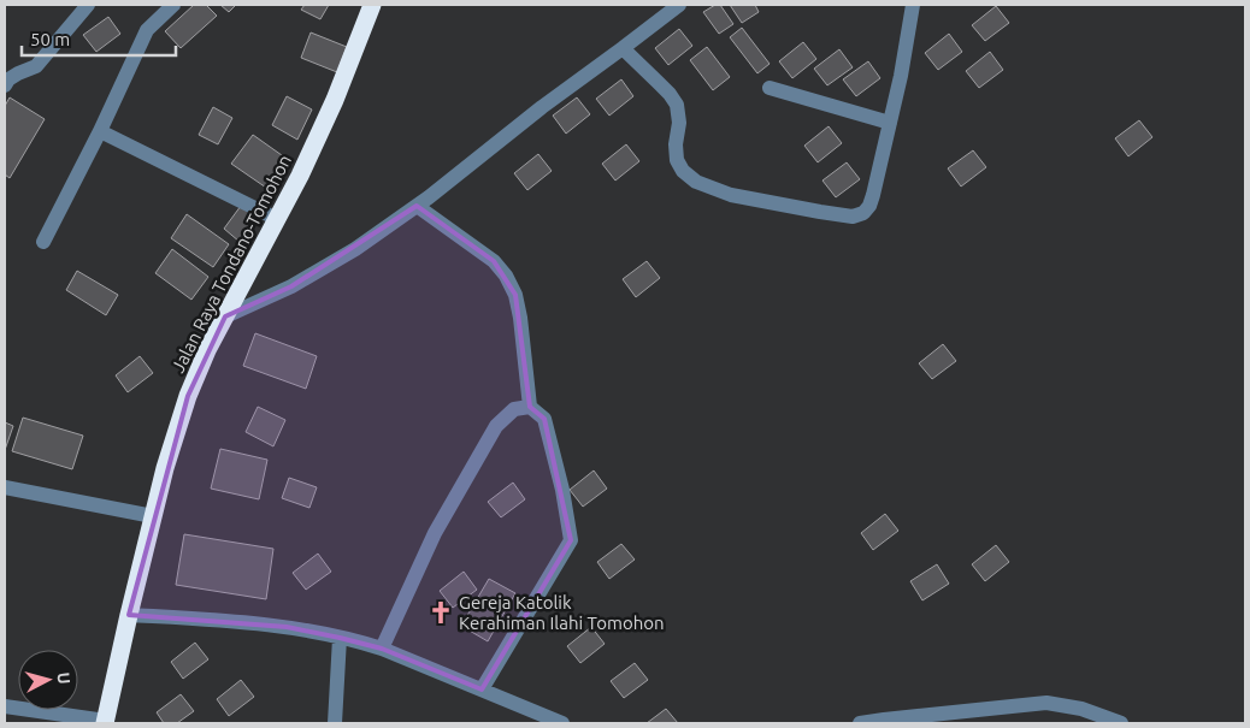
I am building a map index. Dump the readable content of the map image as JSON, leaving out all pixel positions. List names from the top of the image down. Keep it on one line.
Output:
{"streets":{"highway":["Jalan Raya Tondano-Tomohon"]},"places":{"church":["Gereja Katolik Kerahiman Ilahi Tomohon"]},"scale_bar":"50 m","north":"right"}
